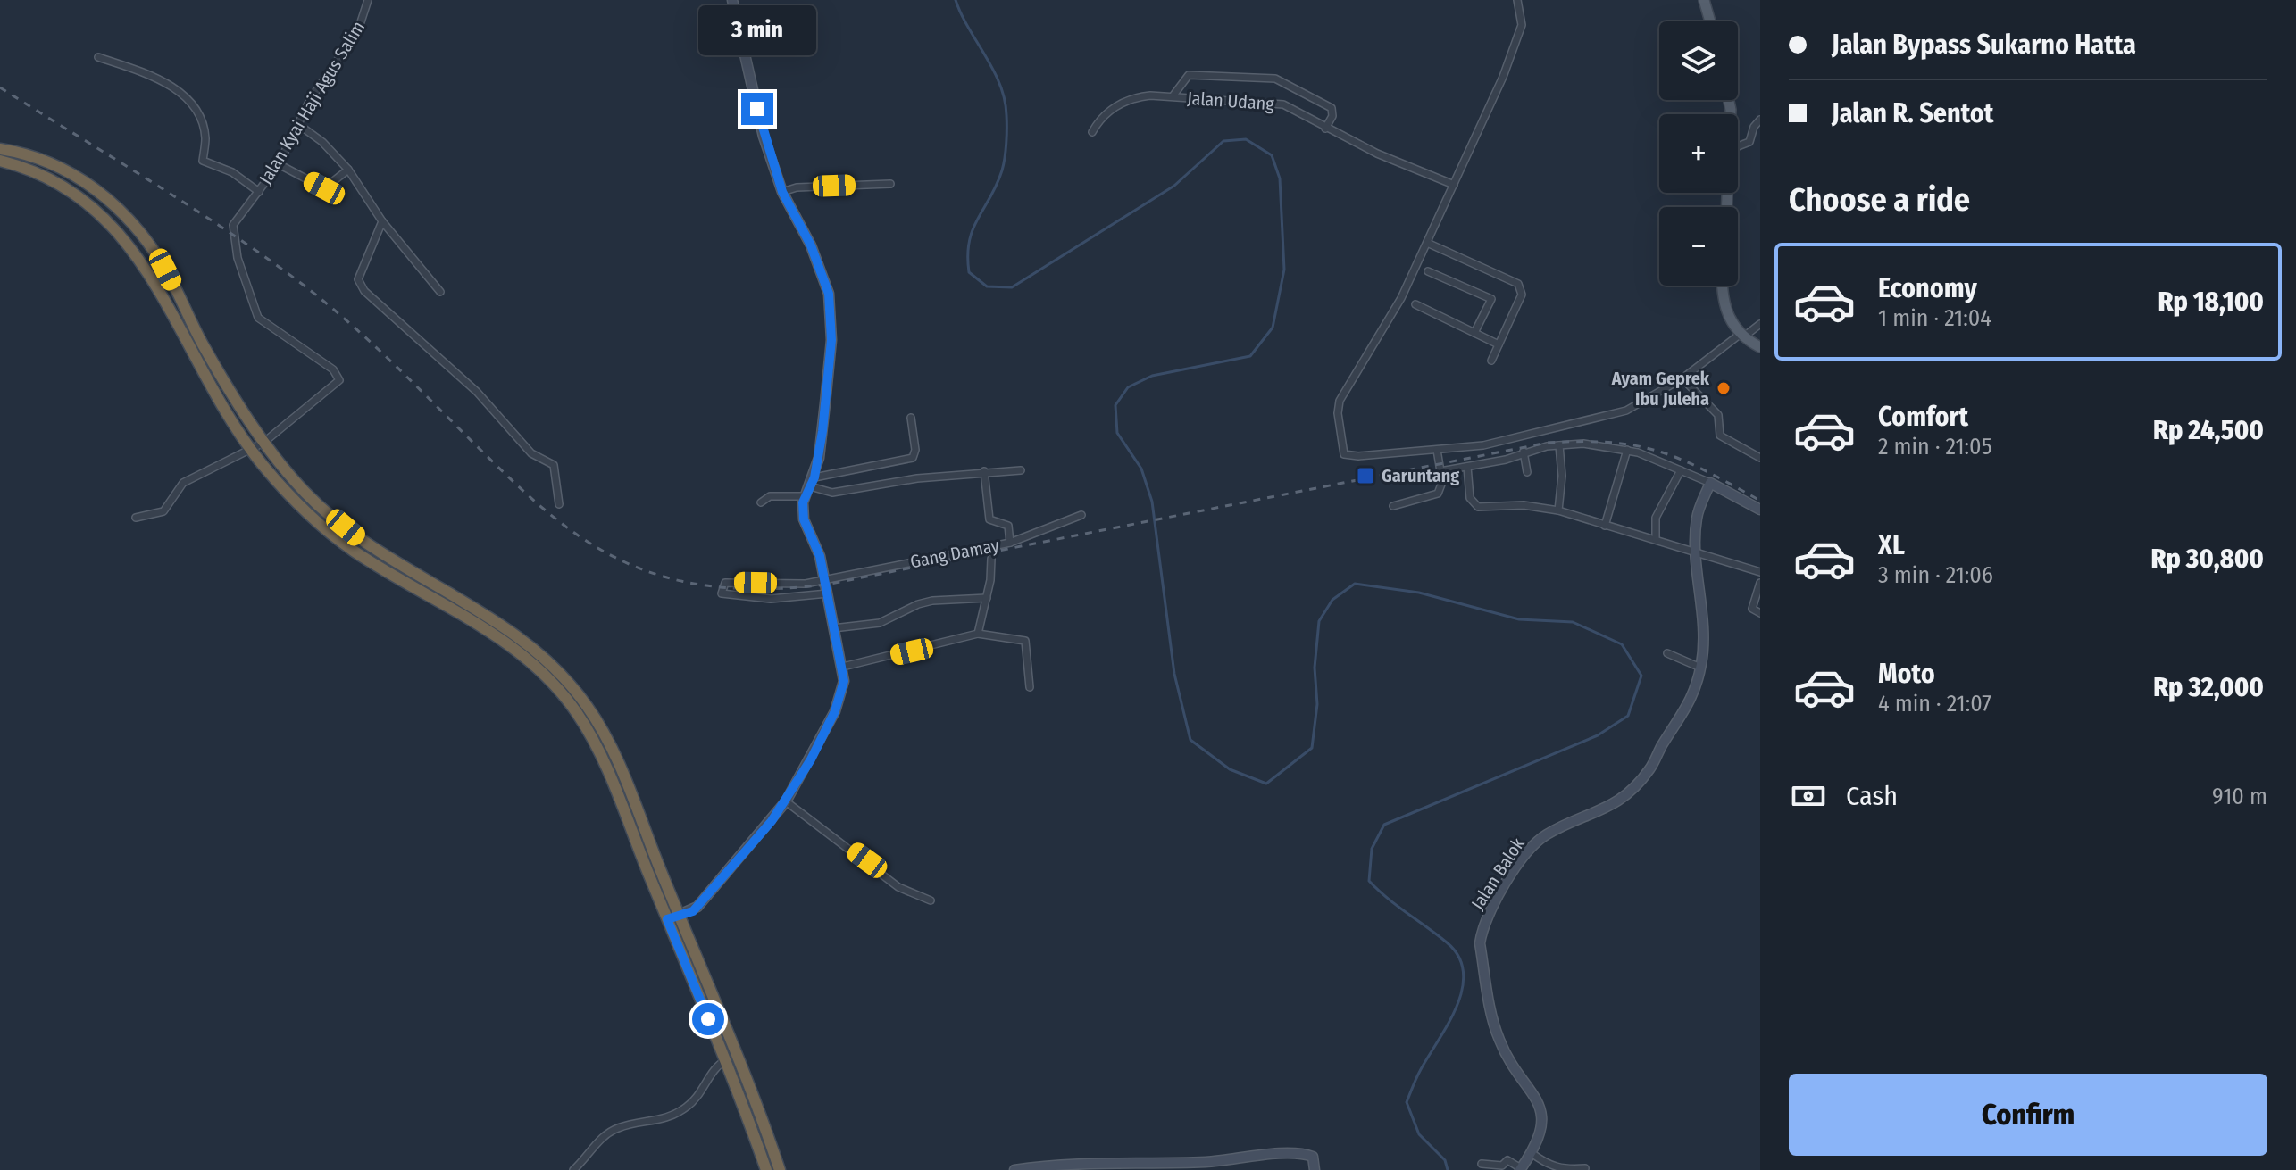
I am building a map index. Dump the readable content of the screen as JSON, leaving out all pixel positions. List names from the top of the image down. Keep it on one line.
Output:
{"streets":{"street":["Jalan Udang","Jalan Kyai Haji Agus Salim","Gang Damay","Jalan Balok"]},"places":{"other":["Ayam Geprek Ibu Juleha"],"transit":["Garuntang"]},"page":{"banner":["Jalan Bypass Sukarno Hatta","Jalan R. Sentot"],"bubble":"3 min","map_buttons":["+","−"],"heading":"Choose a ride","list":[{"name":"Economy","note":"1 min · 21:04","value":"Rp 18,100"},{"name":"Comfort","note":"2 min · 21:05","value":"Rp 24,500"},{"name":"XL","note":"3 min · 21:06","value":"Rp 30,800"},{"name":"Moto","note":"4 min · 21:07","value":"Rp 32,000"}],"pay":["Cash","910 m"],"buttons":"Confirm"}}
